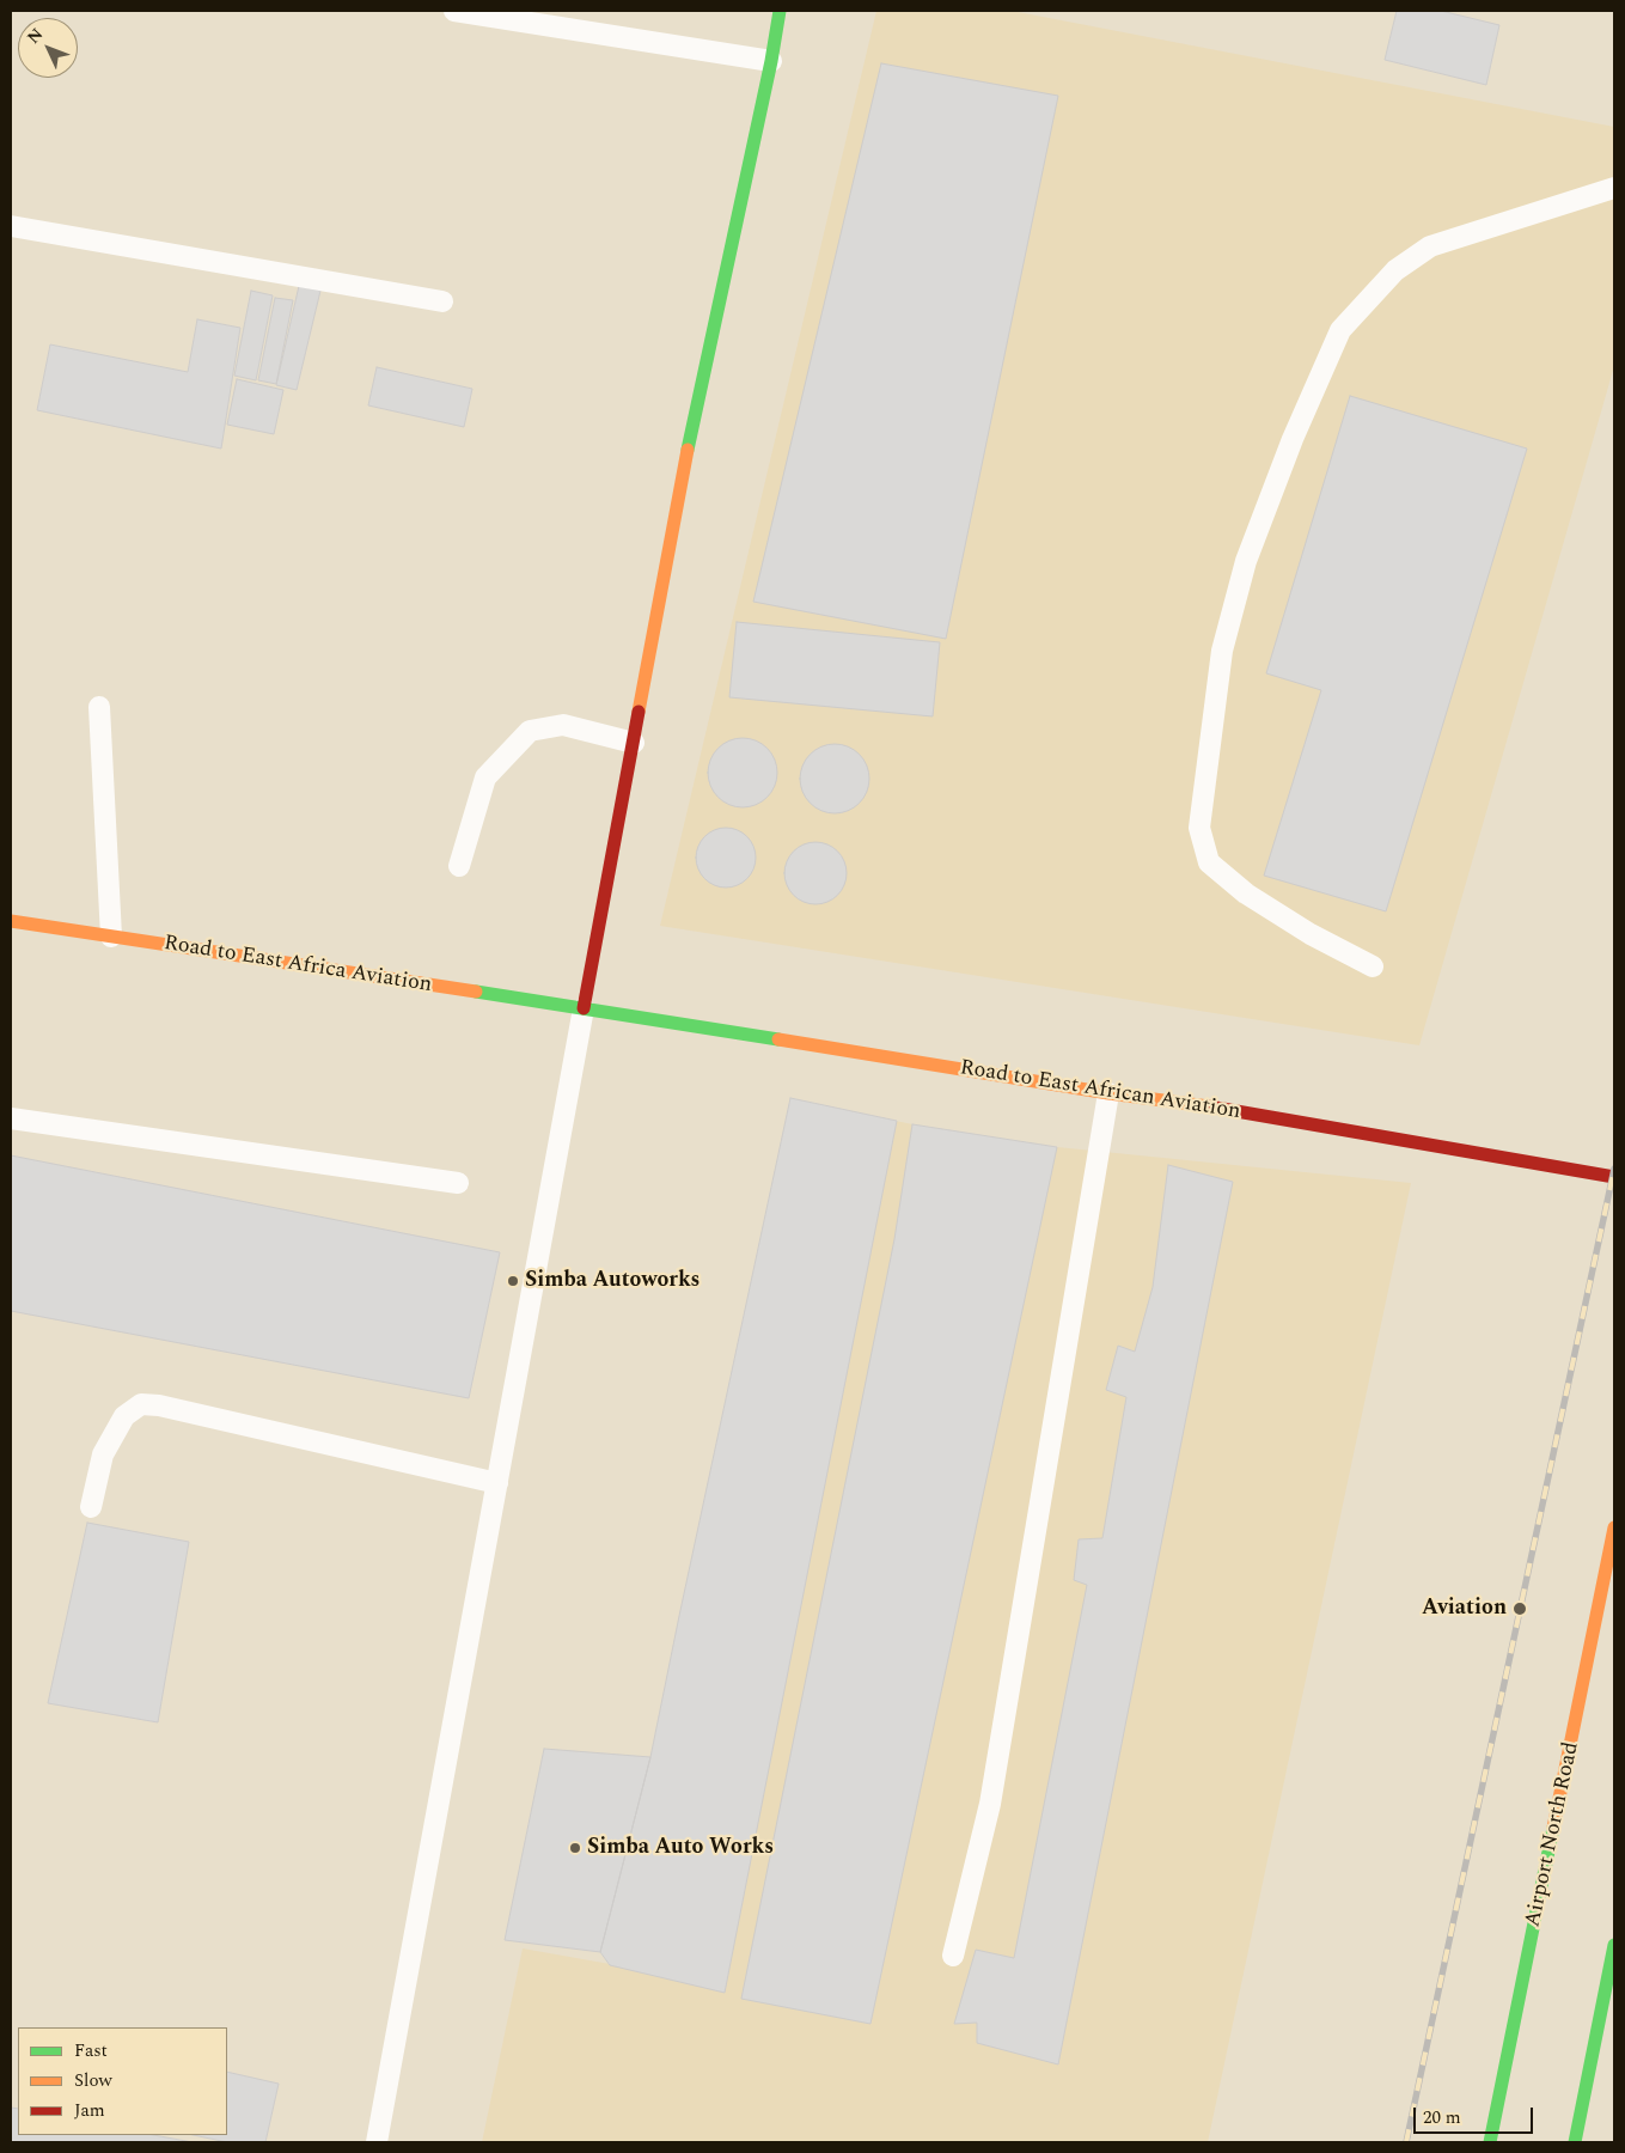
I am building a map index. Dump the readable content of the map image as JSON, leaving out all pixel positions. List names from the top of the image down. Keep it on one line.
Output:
{"streets":{"street":["Road to East Africa Aviation","Road to East African Aviation","Airport North Road"]},"crossings":[["Road to East Africa Aviation","Road to East African Aviation"]],"places":["Simba Autoworks","Aviation","Simba Auto Works"],"legend":["Fast","Slow","Jam"],"scale_bar":"20 m","north":"top left"}
